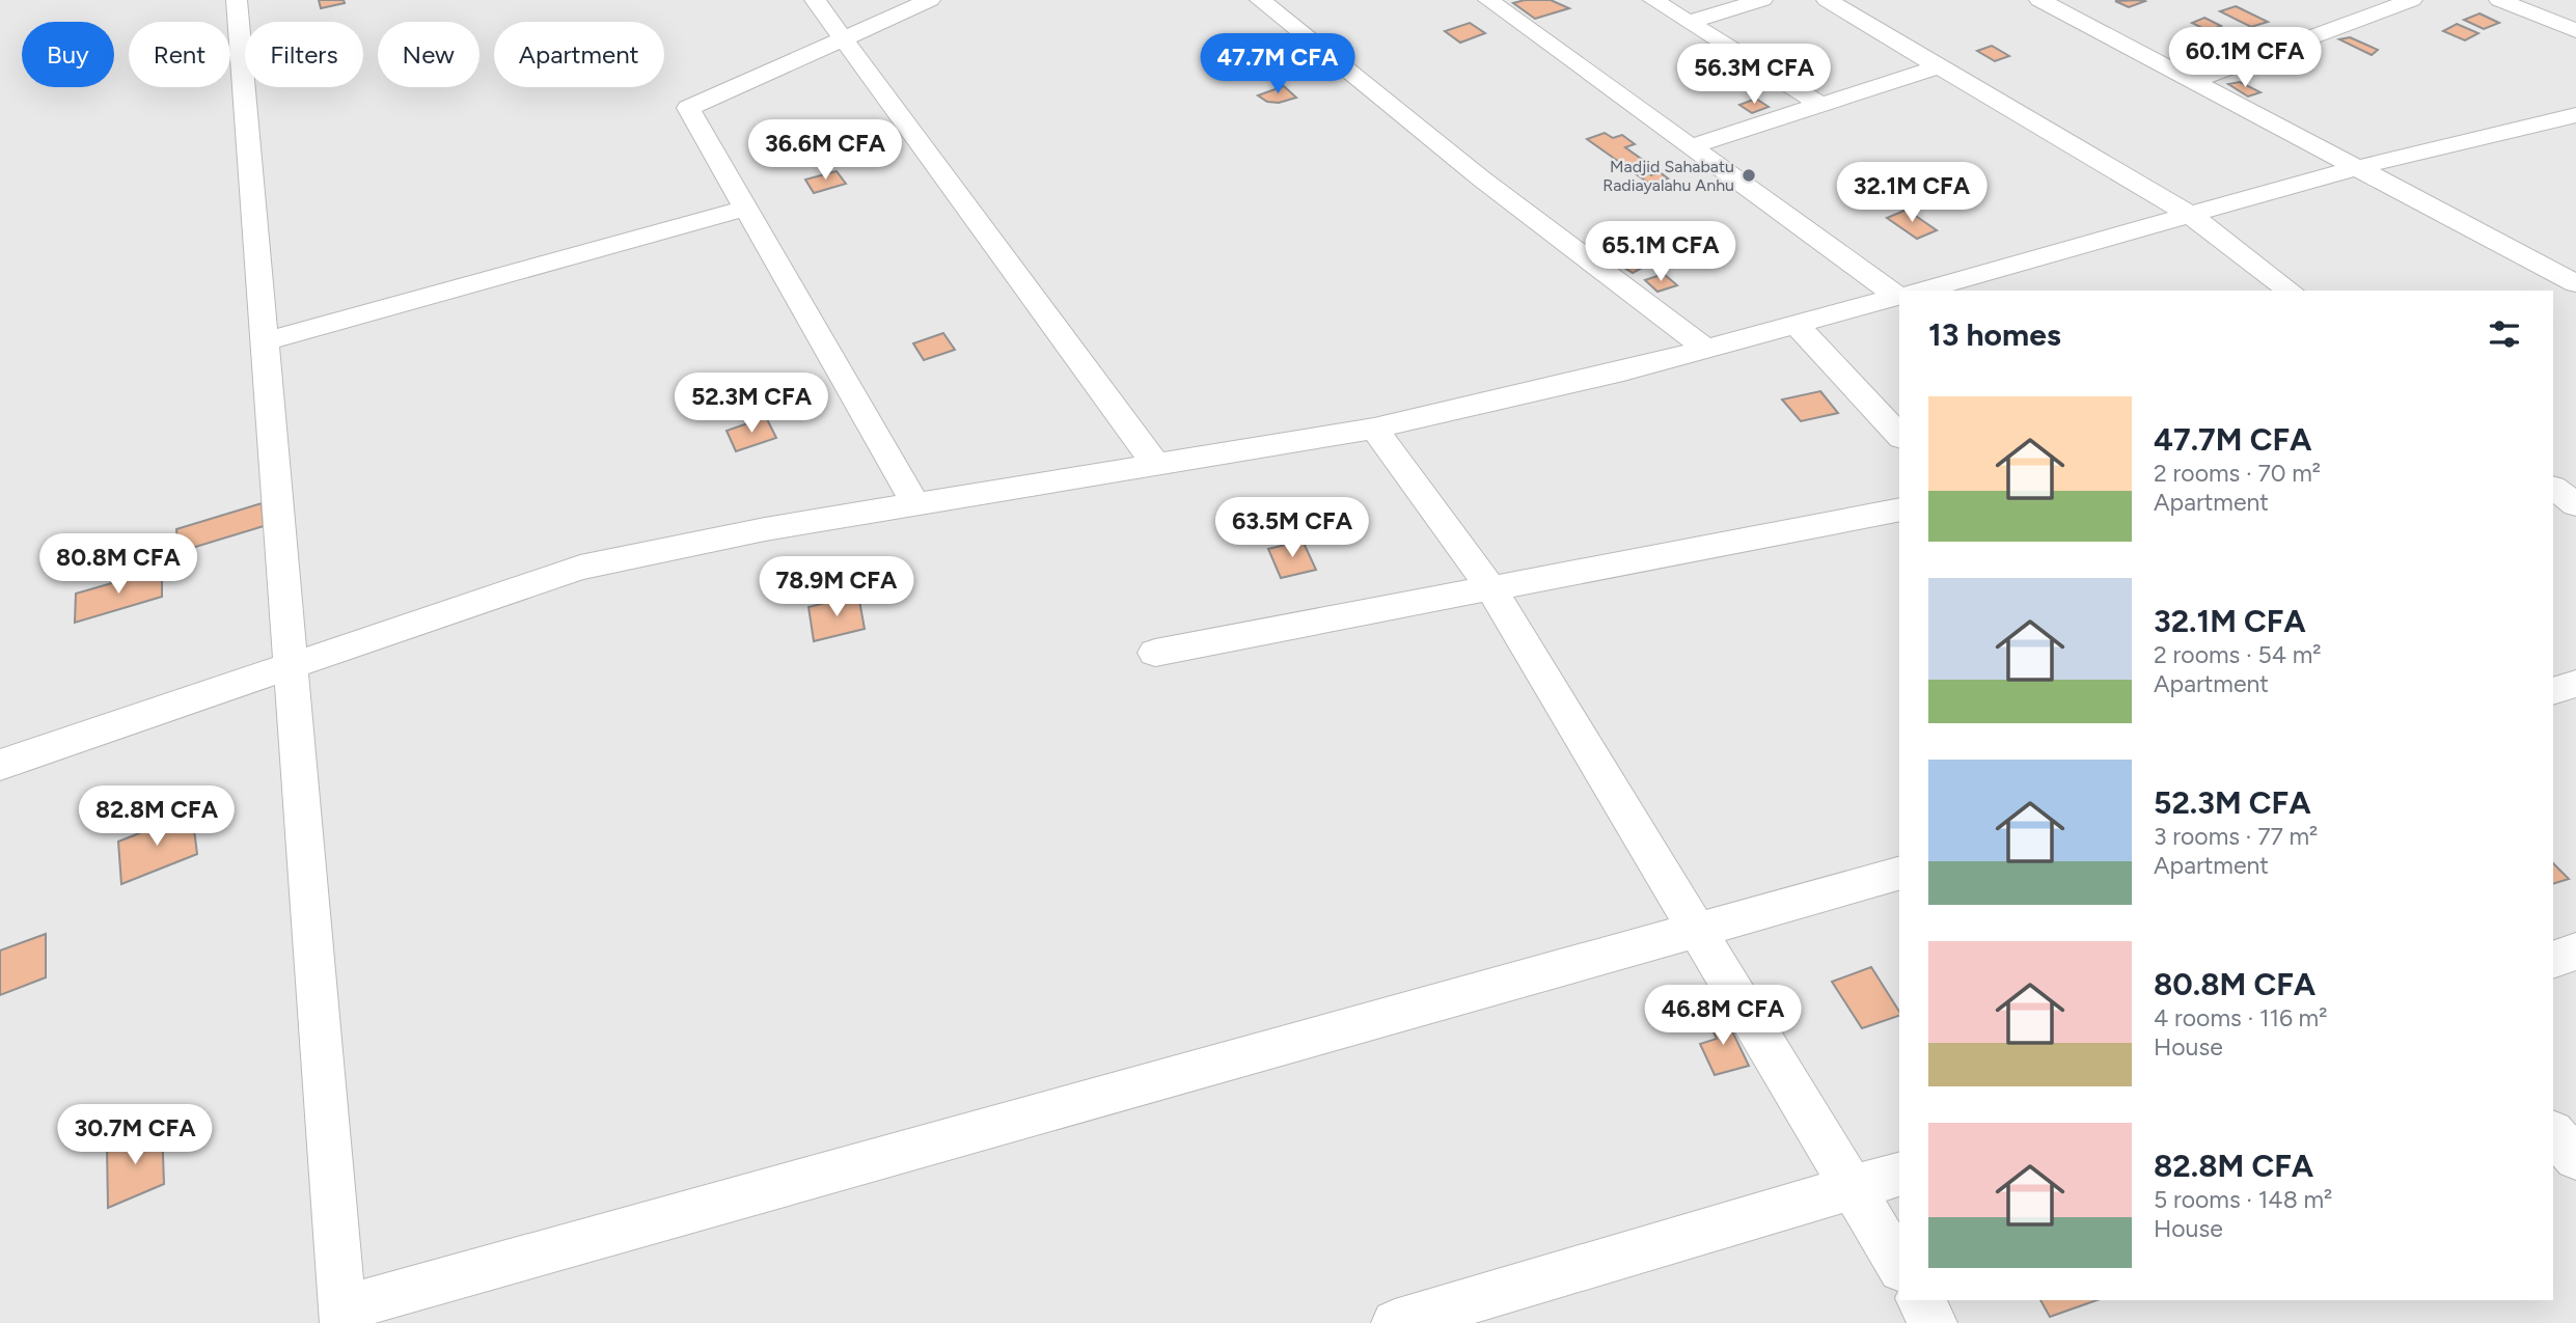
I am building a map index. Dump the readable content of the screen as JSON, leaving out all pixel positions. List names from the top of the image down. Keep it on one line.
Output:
{"places":["Madjid Sahabatu Radiayalahu Anhu"],"page":{"chip":["Buy","Rent","Filters","New","Apartment"],"price":["60.1M CFA","47.7M CFA","56.3M CFA","36.6M CFA","32.1M CFA","65.1M CFA","52.3M CFA","63.5M CFA","80.8M CFA","78.9M CFA","82.8M CFA","46.8M CFA","30.7M CFA"],"heading":"13 homes","list":[{"name":"47.7M CFA","note":"2 rooms · 70 m² · Apartment"},{"name":"32.1M CFA","note":"2 rooms · 54 m² · Apartment"},{"name":"52.3M CFA","note":"3 rooms · 77 m² · Apartment"},{"name":"80.8M CFA","note":"4 rooms · 116 m² · House"},{"name":"82.8M CFA","note":"5 rooms · 148 m² · House"}]}}
